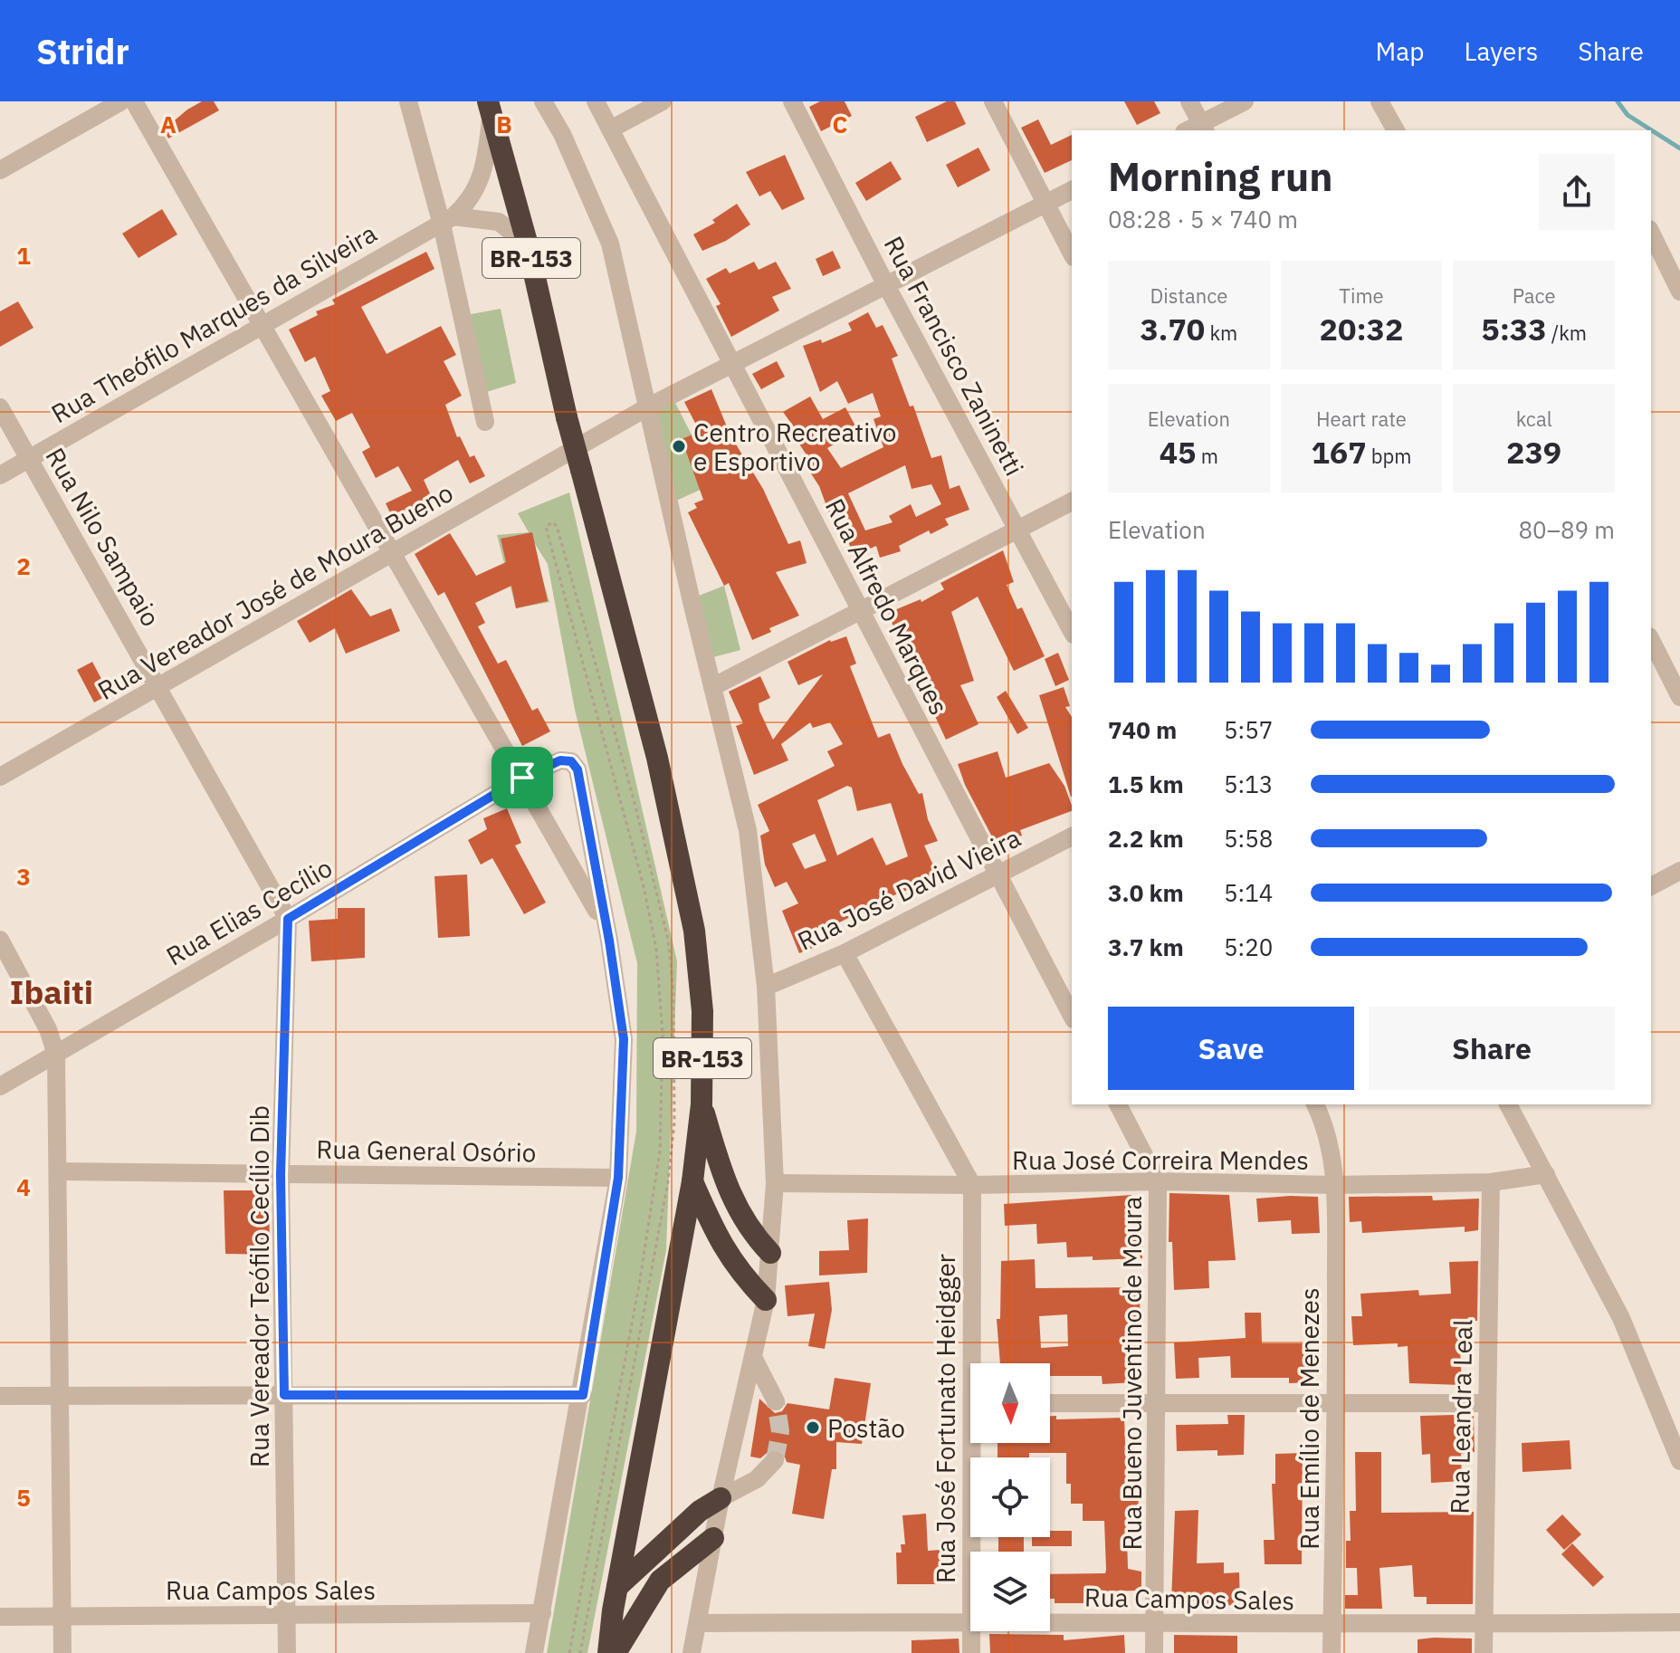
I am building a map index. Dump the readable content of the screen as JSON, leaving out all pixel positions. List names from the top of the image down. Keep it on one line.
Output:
{"streets":{"highway":["BR-153"],"street":["Rua Theófilo Marques da Silveira","Rua Francisco Zaninetti","Rua Nilo Sampaio","Rua Vereador José de Moura Bueno","Rua Alfredo Marques","Rua José David Vieira","Rua Elias Cecílio","Rua General Osório","Rua José Correira Mendes","Rua Vereador Teófilo Cecílio Dib","Rua Bueno Juventino de Moura","Rua Leandra Leal","Rua José Fortunato Heidgger","Rua Emílio de Menezes","Rua Campos Sales"]},"crossings":[["BR-153","Rua Theófilo Marques da Silveira"],["Rua Theófilo Marques da Silveira","Rua Nilo Sampaio"],["Rua Francisco Zaninetti","Rua Vereador José de Moura Bueno"],["Rua Nilo Sampaio","Rua Vereador José de Moura Bueno"],["Rua Nilo Sampaio","Rua Elias Cecílio"],["Rua Nilo Sampaio","Rua Vereador Teófilo Cecílio Dib"],["Rua Vereador José de Moura Bueno","Rua Alfredo Marques"],["Rua Alfredo Marques","Rua José David Vieira"],["Rua Elias Cecílio","Rua Vereador Teófilo Cecílio Dib"],["Rua General Osório","Rua Vereador Teófilo Cecílio Dib"],["Rua José Correira Mendes","Rua Bueno Juventino de Moura"],["Rua José Correira Mendes","Rua Leandra Leal"],["Rua José Correira Mendes","Rua José Fortunato Heidgger"],["Rua José Correira Mendes","Rua Emílio de Menezes"],["Rua Vereador Teófilo Cecílio Dib","Rua Campos Sales"],["Rua Bueno Juventino de Moura","Rua Campos Sales"],["Rua Leandra Leal","Rua Campos Sales"],["Rua José Fortunato Heidgger","Rua Campos Sales"],["Rua Emílio de Menezes","Rua Campos Sales"]],"districts":["Ibaiti"],"places":["Centro Recreativo e Esportivo","Postão"],"north":"bottom","page":{"header":"Stridr","nav":["Map","Layers","Share"],"heading":["Morning run","08:28 · 5 × 740 m"],"stats":[["Distance","3.70 km"],["Time","20:32"],["Pace","5:33 /km"],["Elevation","45 m"],["Heart rate","167 bpm"],["kcal","239"]],"chart":["Elevation","80–89 m"],"list":[{"name":"740 m","note":"5:57"},{"name":"1.5 km","note":"5:13"},{"name":"2.2 km","note":"5:58"},{"name":"3.0 km","note":"5:14"},{"name":"3.7 km","note":"5:20"}],"buttons":["Save","Share"]},"grid":{"columns":["A","B","C"],"rows":["1","2","3","4","5"]}}
